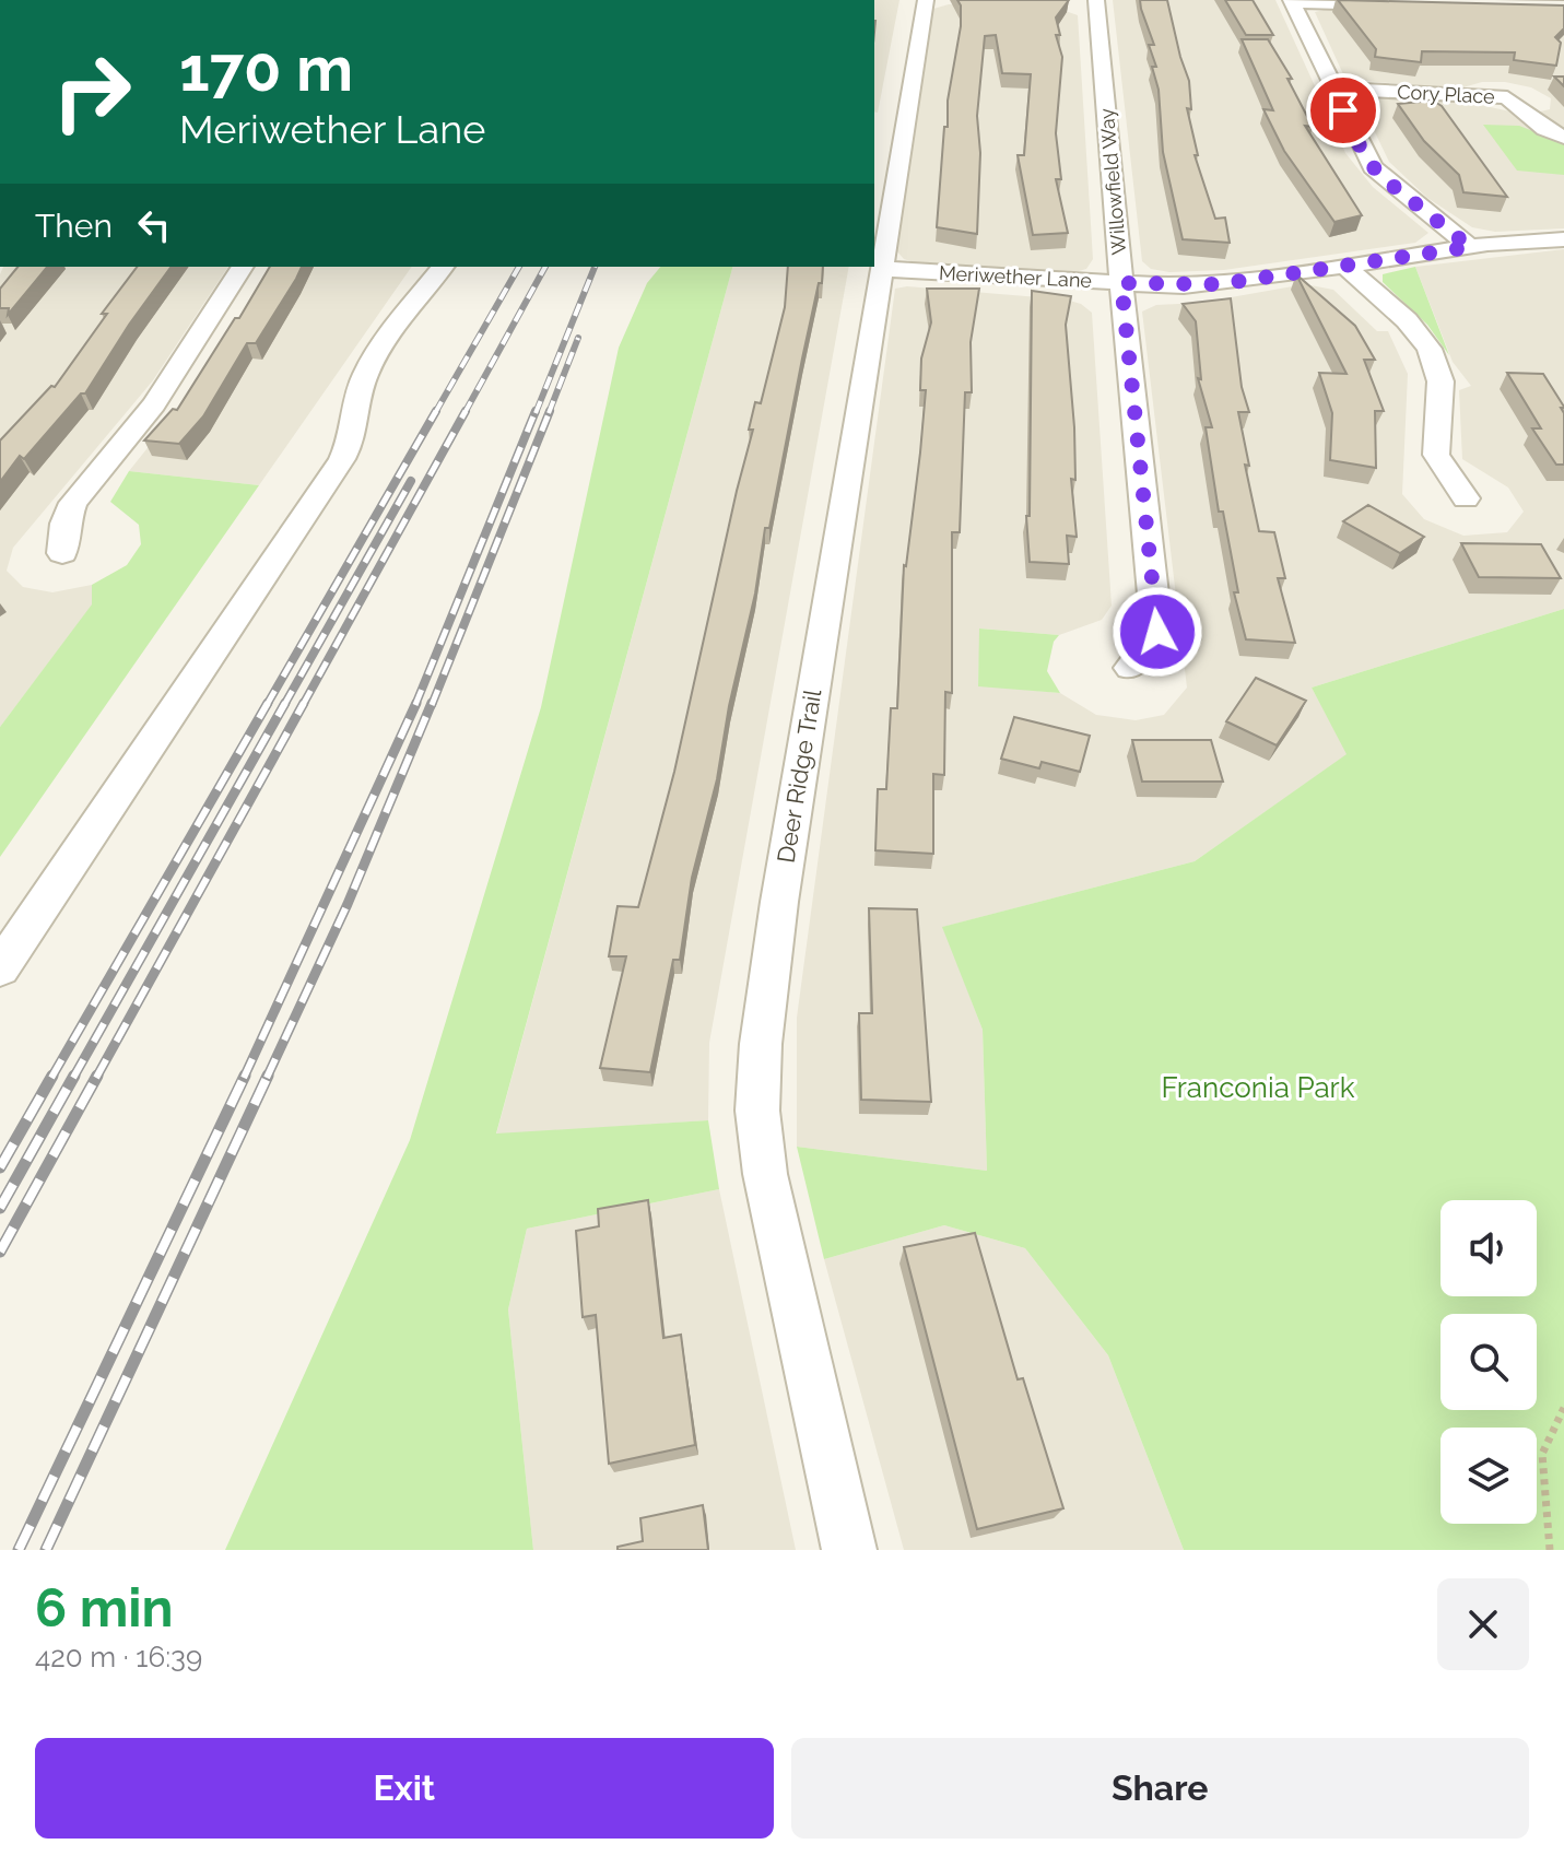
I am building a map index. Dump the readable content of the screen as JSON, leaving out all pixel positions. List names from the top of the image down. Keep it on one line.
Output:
{"streets":{"street":["Cory Place","Willowfield Way","Meriwether Lane","Deer Ridge Trail"]},"crossings":[["Willowfield Way","Meriwether Lane"],["Meriwether Lane","Deer Ridge Trail"]],"parks":["Franconia Park"],"page":{"turn":["170 m","Meriwether Lane"],"then":"Then","heading":["6 min","420 m · 16:39"],"buttons":["Exit","Share"]}}
